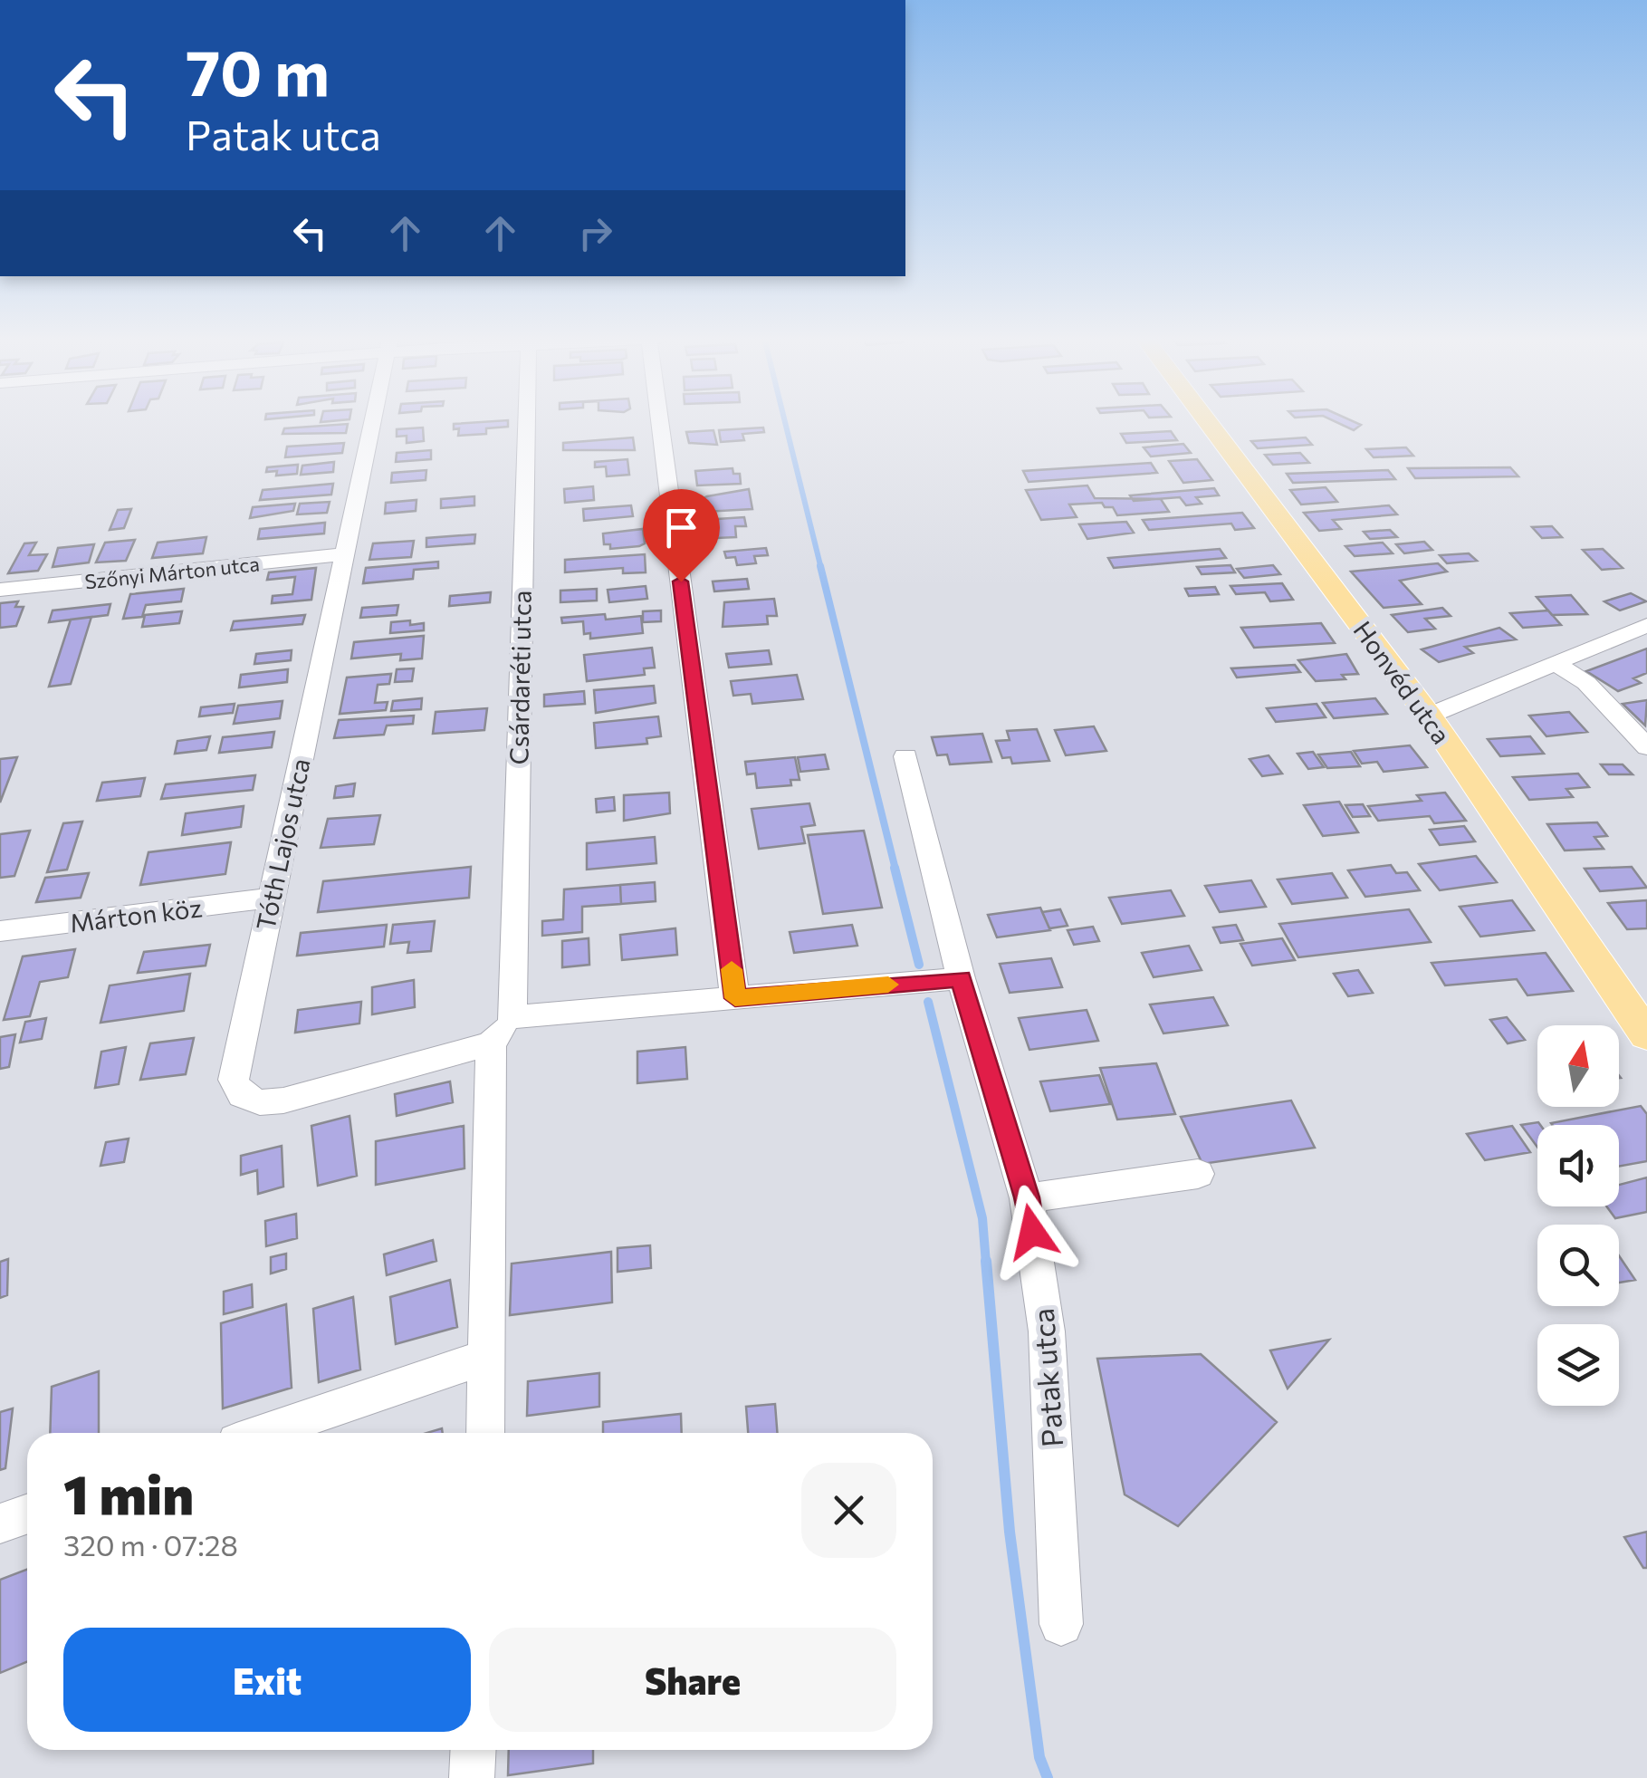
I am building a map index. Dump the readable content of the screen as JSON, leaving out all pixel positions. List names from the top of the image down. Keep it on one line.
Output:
{"streets":{"main road":["Honvéd utca"],"street":["Szőnyi Márton utca","Csárdaréti utca","Tóth Lajos utca","Márton köz","Patak utca"]},"crossings":[["Szőnyi Márton utca","Tóth Lajos utca"],["Csárdaréti utca","Tóth Lajos utca"],["Tóth Lajos utca","Márton köz"]],"north":"top","page":{"turn":["70 m","Patak utca"],"heading":["1 min","320 m · 07:28"],"buttons":["Exit","Share"]}}
